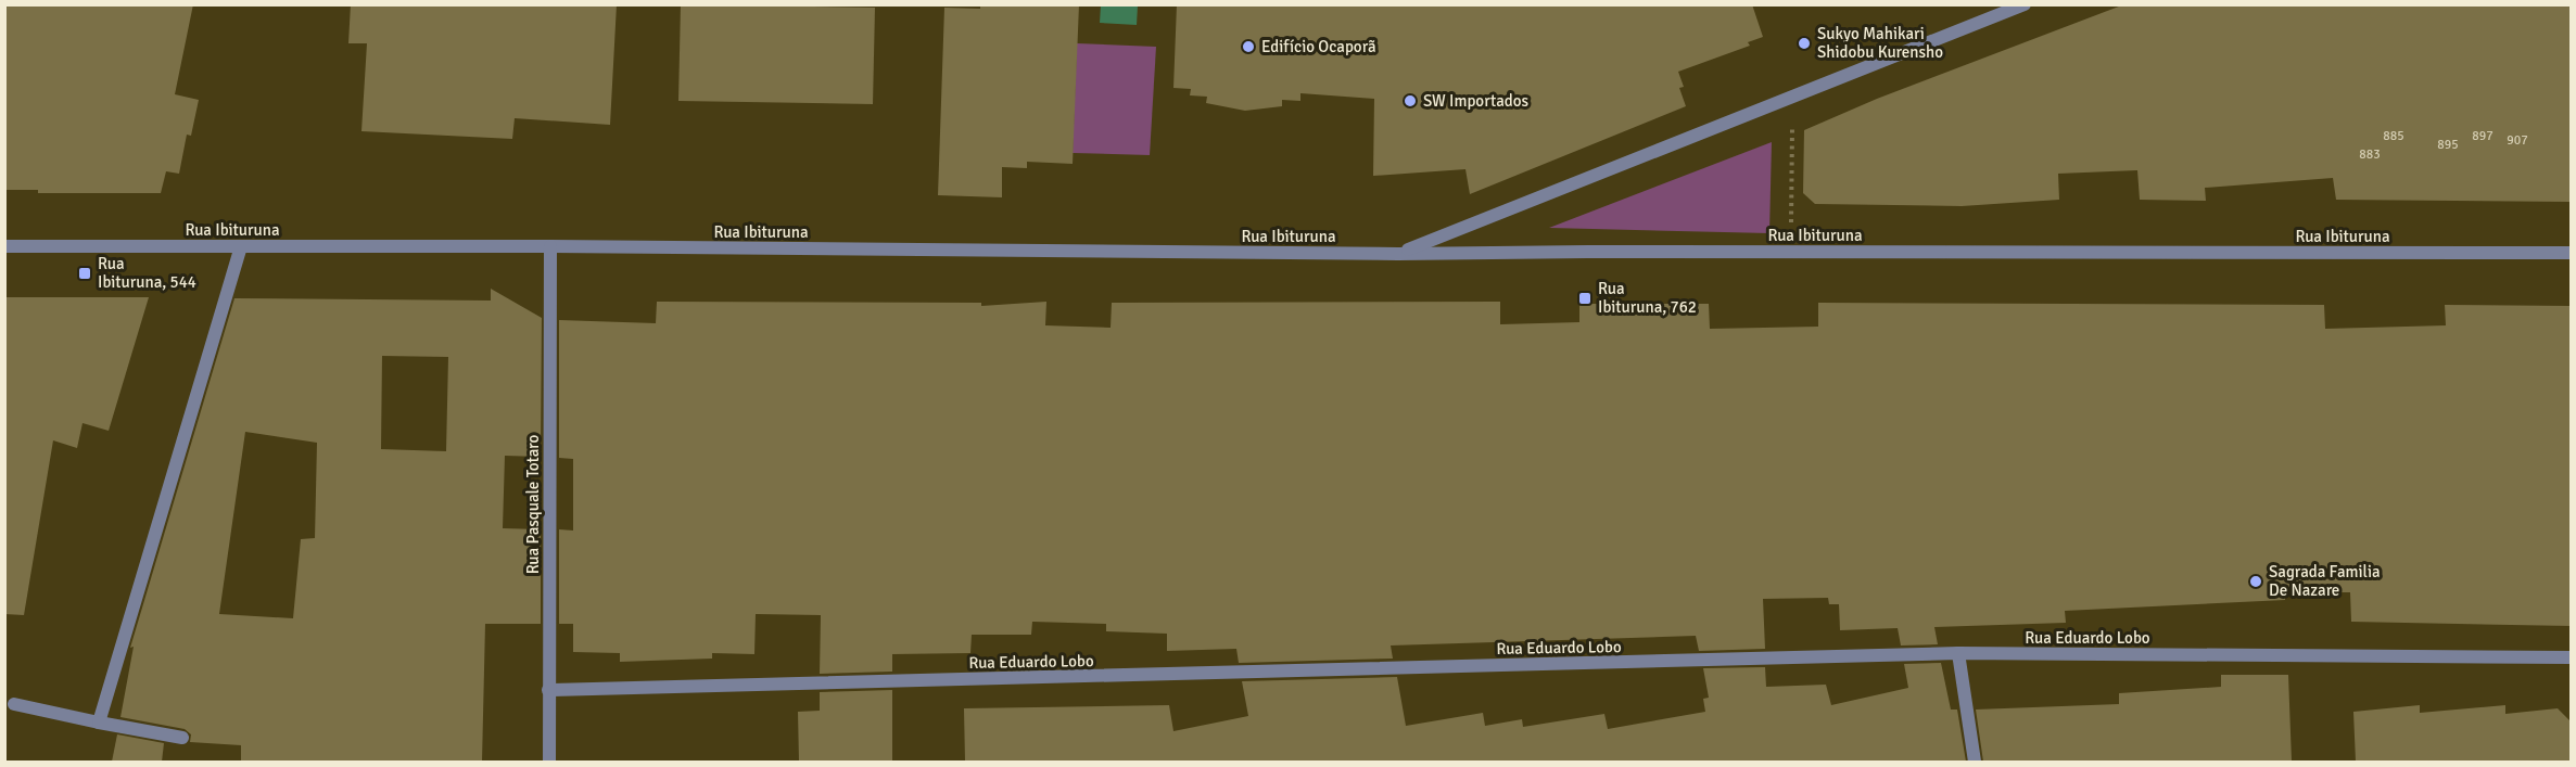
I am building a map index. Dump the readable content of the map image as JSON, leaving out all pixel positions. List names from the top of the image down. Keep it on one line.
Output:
{"streets":{"street":["Rua Ibituruna","Rua Pasquale Totaro","Rua Eduardo Lobo"]},"crossings":[["Rua Ibituruna","Rua Pasquale Totaro"],["Rua Pasquale Totaro","Rua Eduardo Lobo"]],"places":{"other":["Sukyo Mahikari Shidobu Kurensho","Edifício Ocaporã","SW Importados","Sagrada Familia De Nazare"],"transit":["Rua Ibituruna, 544","Rua Ibituruna, 762"]},"house_numbers":["885","897","907","895","883"]}
